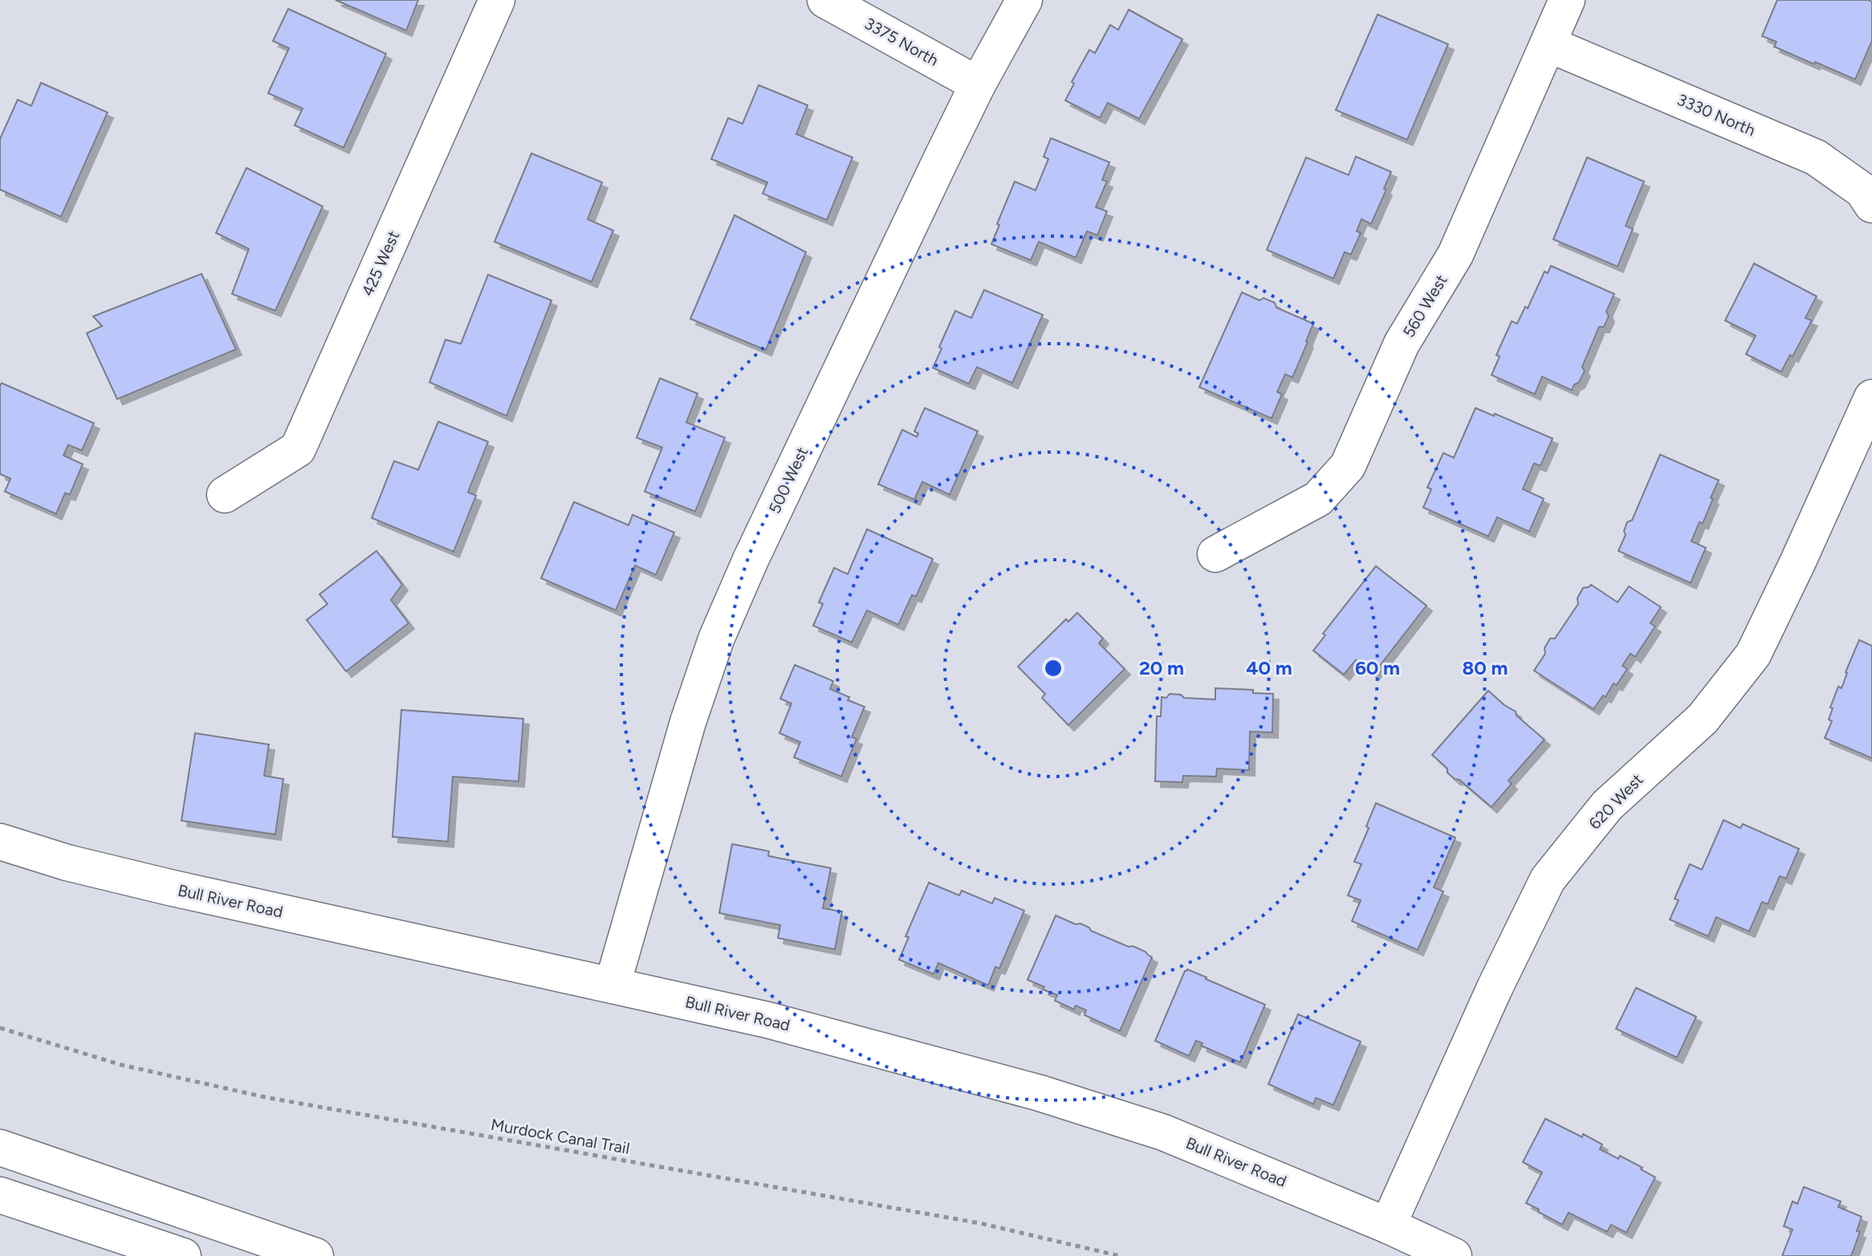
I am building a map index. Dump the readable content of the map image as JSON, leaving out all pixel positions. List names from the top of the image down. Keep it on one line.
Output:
{"streets":{"street":["3375 North","3330 North","425 West","560 West","500 West","620 West","Bull River Road"],"path":["Murdock Canal Trail"]},"crossings":[["3375 North","500 West"],["3330 North","560 West"],["500 West","Bull River Road"],["620 West","Bull River Road"]],"rings":["20 m","40 m","60 m","80 m"]}
